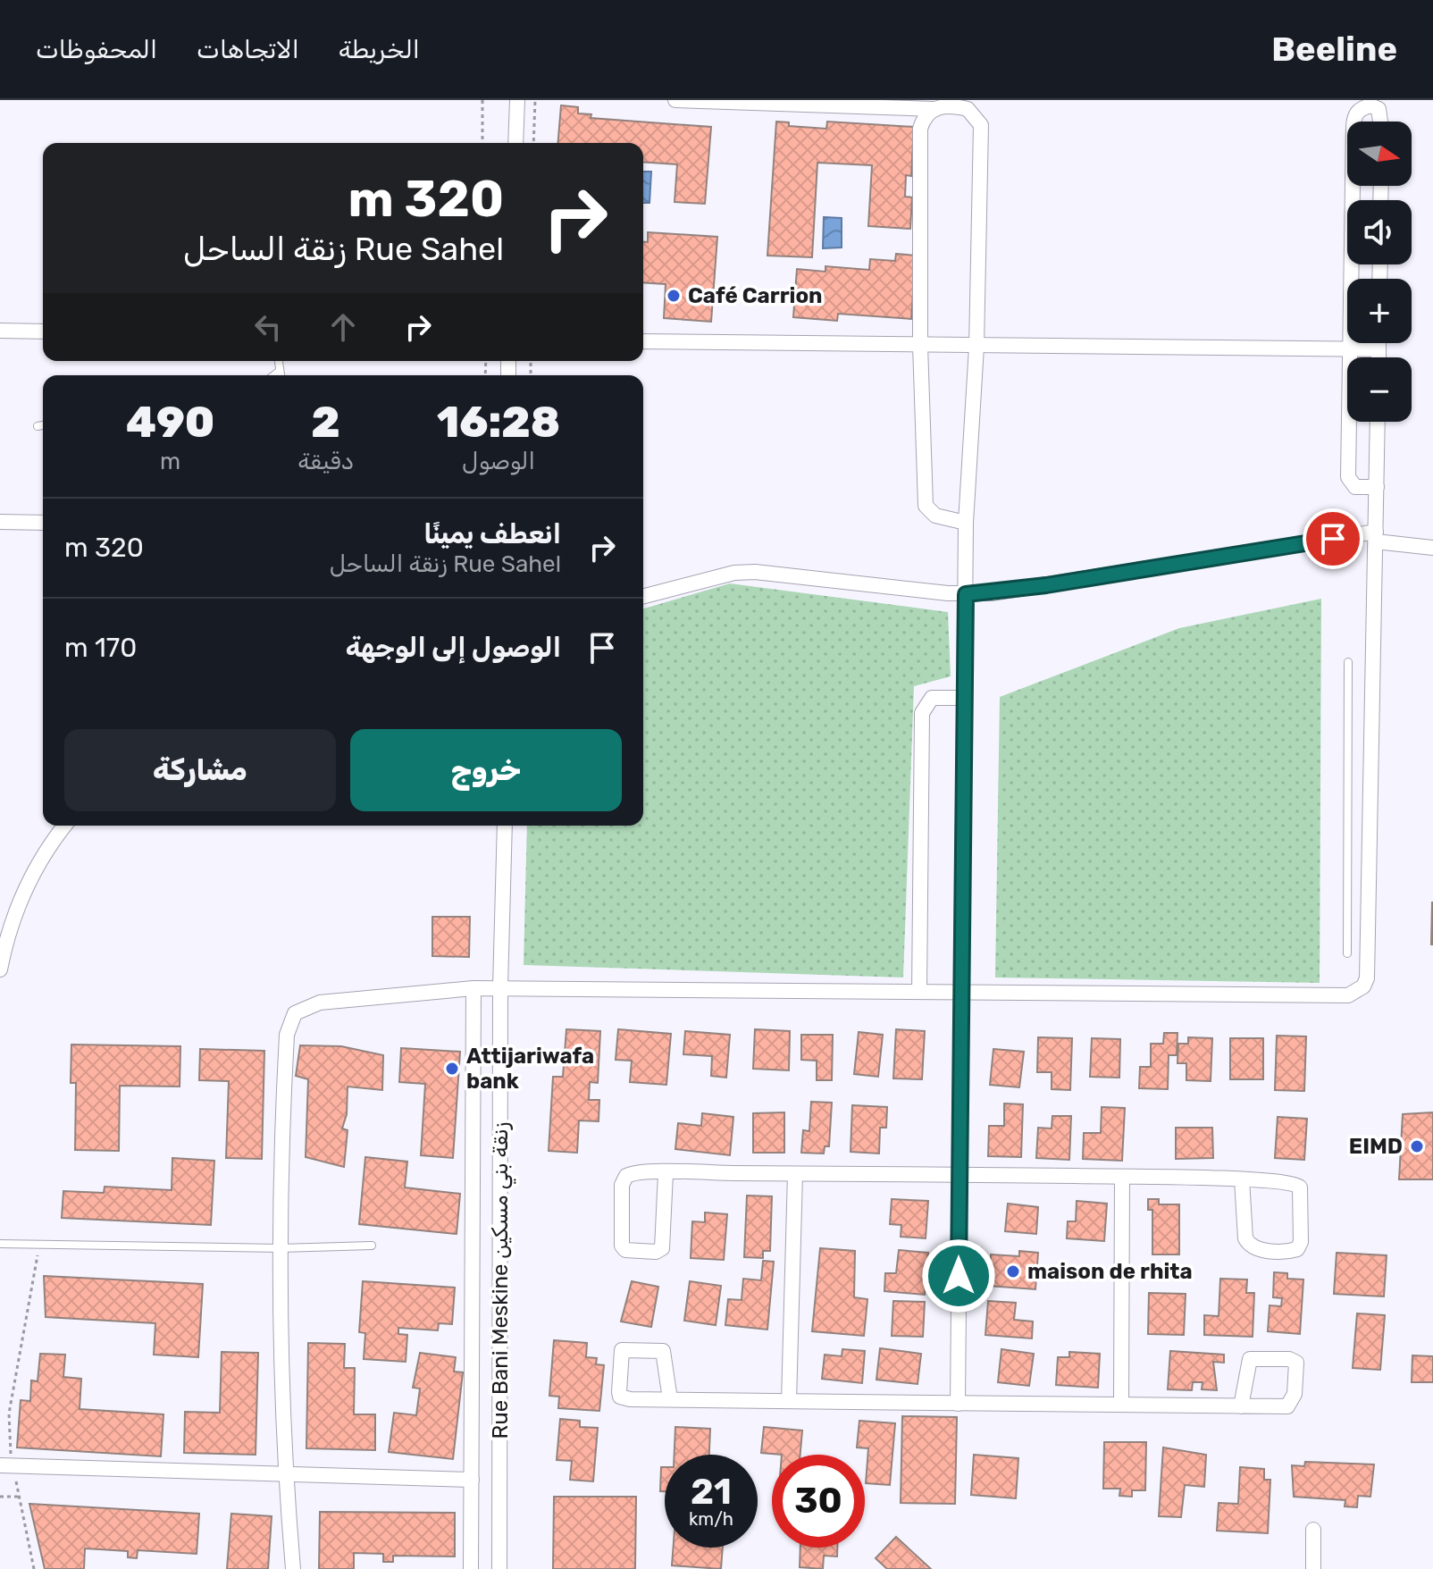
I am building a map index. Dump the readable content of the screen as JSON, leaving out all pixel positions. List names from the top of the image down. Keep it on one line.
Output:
{"streets":{"street":["Rue Bani Meskine زنقة بني مسكين"]},"places":["Café Carrion","Attijariwafa bank","EIMD","maison de rhita"],"north":"right","page":{"header":"Beeline","nav":["الخريطة","الاتجاهات","المحفوظات"],"map_buttons":["+","−"],"turn":["320 m","Rue Sahel زنقة الساحل"],"eta":["16:28","الوصول","2","دقيقة","490","m"],"list":[{"name":"انعطف يمينًا","note":"Rue Sahel زنقة الساحل","value":"320 m"},{"name":"الوصول إلى الوجهة","value":"170 m"}],"buttons":["خروج","مشاركة"],"speed":"21 km/h","limit":"30"}}
